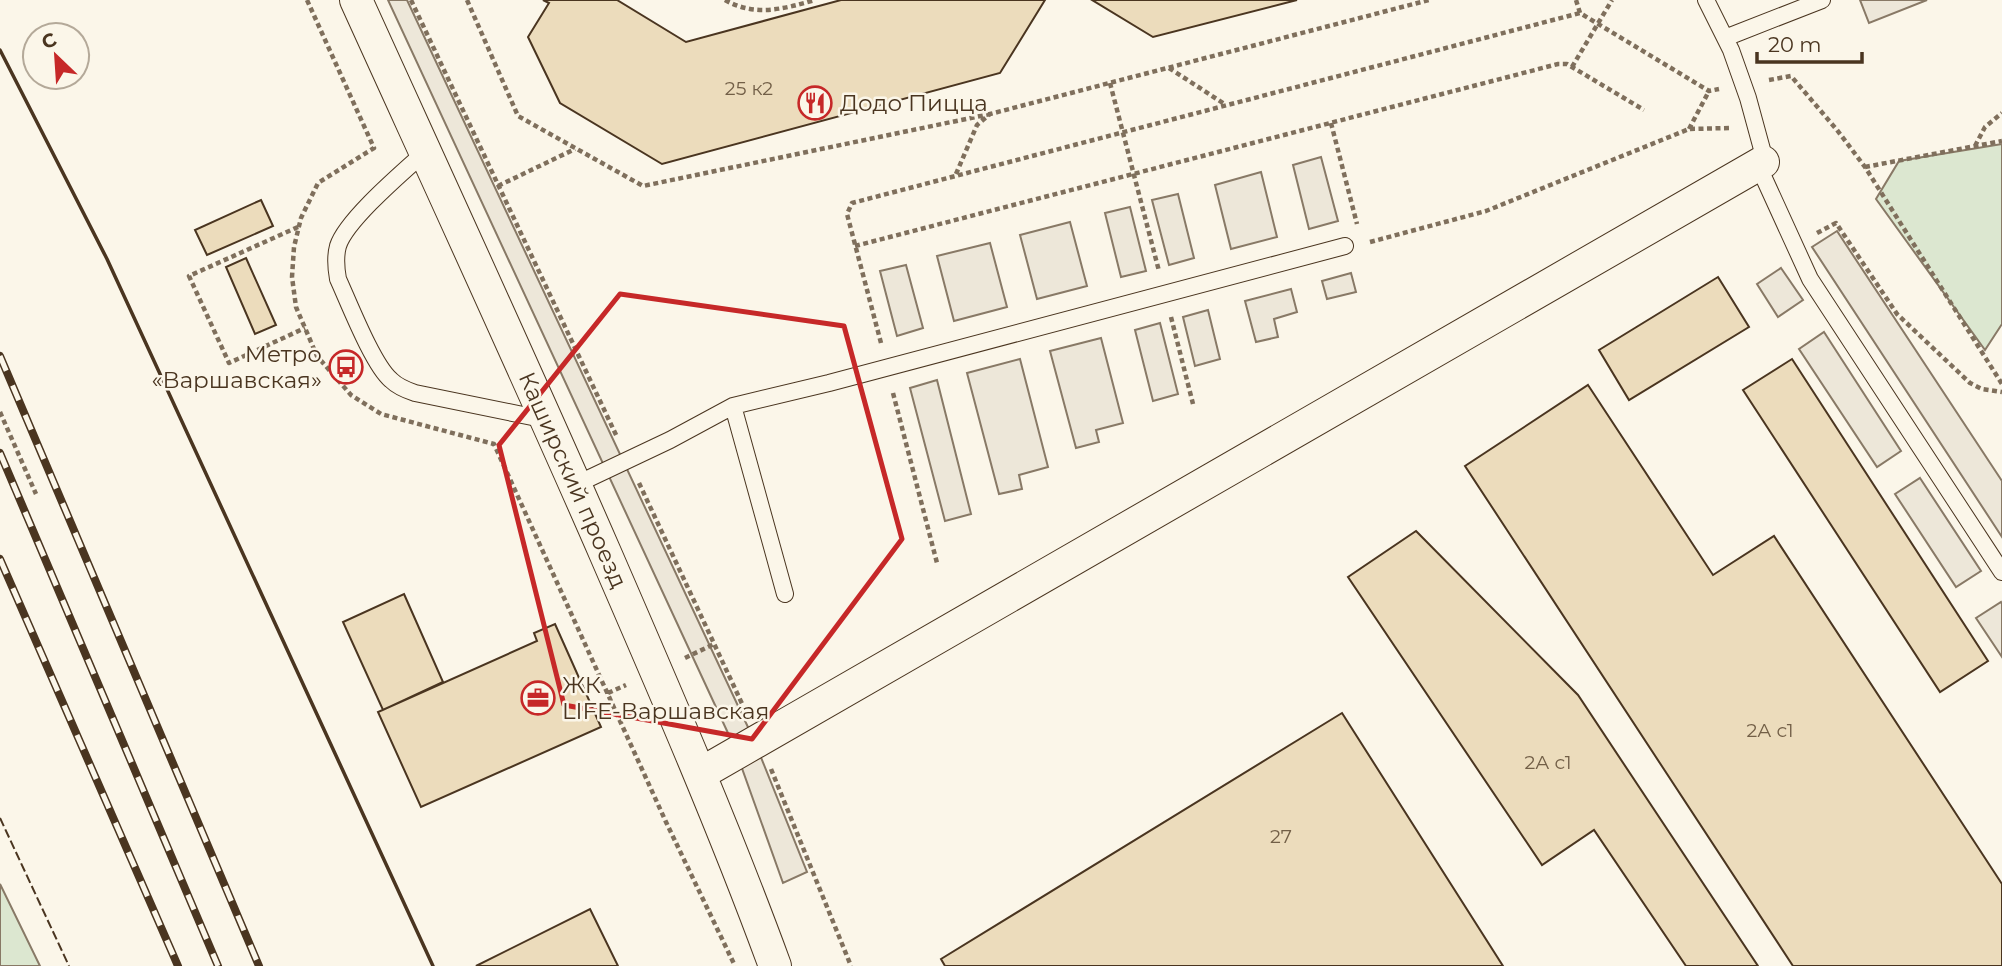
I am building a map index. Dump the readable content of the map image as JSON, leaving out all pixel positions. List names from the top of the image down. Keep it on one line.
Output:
{"streets":{"street":["Каширский проезд"]},"places":{"restaurant":["Додо Пицца"],"bus stop":["Метро «Варшавская»"],"office":["ЖК LIFE-Варшавская"]},"house_numbers":["25 к2","2А с1","2А с1","27"],"scale_bar":"20 m","north":"top left"}
